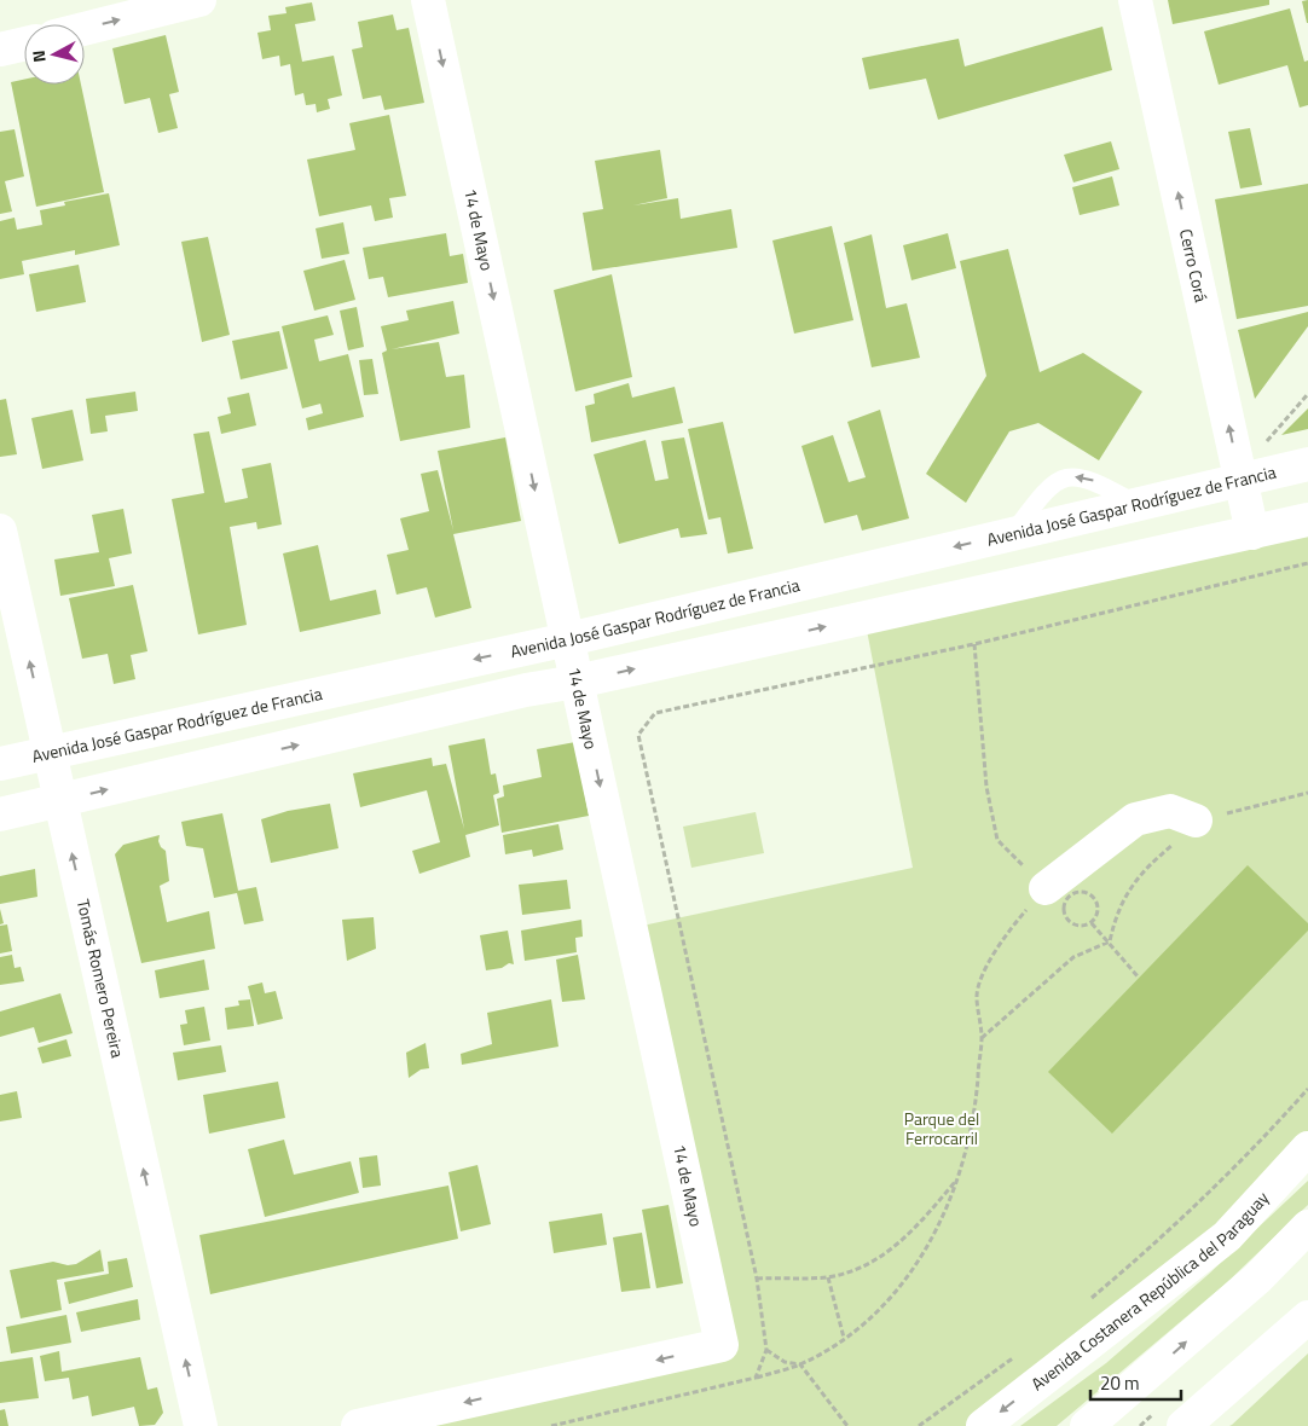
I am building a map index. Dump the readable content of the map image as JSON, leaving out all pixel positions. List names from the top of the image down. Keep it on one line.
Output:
{"streets":{"street":["14 de Mayo","Cerro Corá","Avenida José Gaspar Rodríguez de Francia","Tomás Romero Pereira","Avenida Costanera República del Paraguay"]},"crossings":[["14 de Mayo","Avenida José Gaspar Rodríguez de Francia"],["Cerro Corá","Avenida José Gaspar Rodríguez de Francia"],["Avenida José Gaspar Rodríguez de Francia","Tomás Romero Pereira"]],"one_way":["14 de Mayo","Cerro Corá","Tomás Romero Pereira"],"parks":["Parque del Ferrocarril"],"scale_bar":"20 m","north":"left"}
